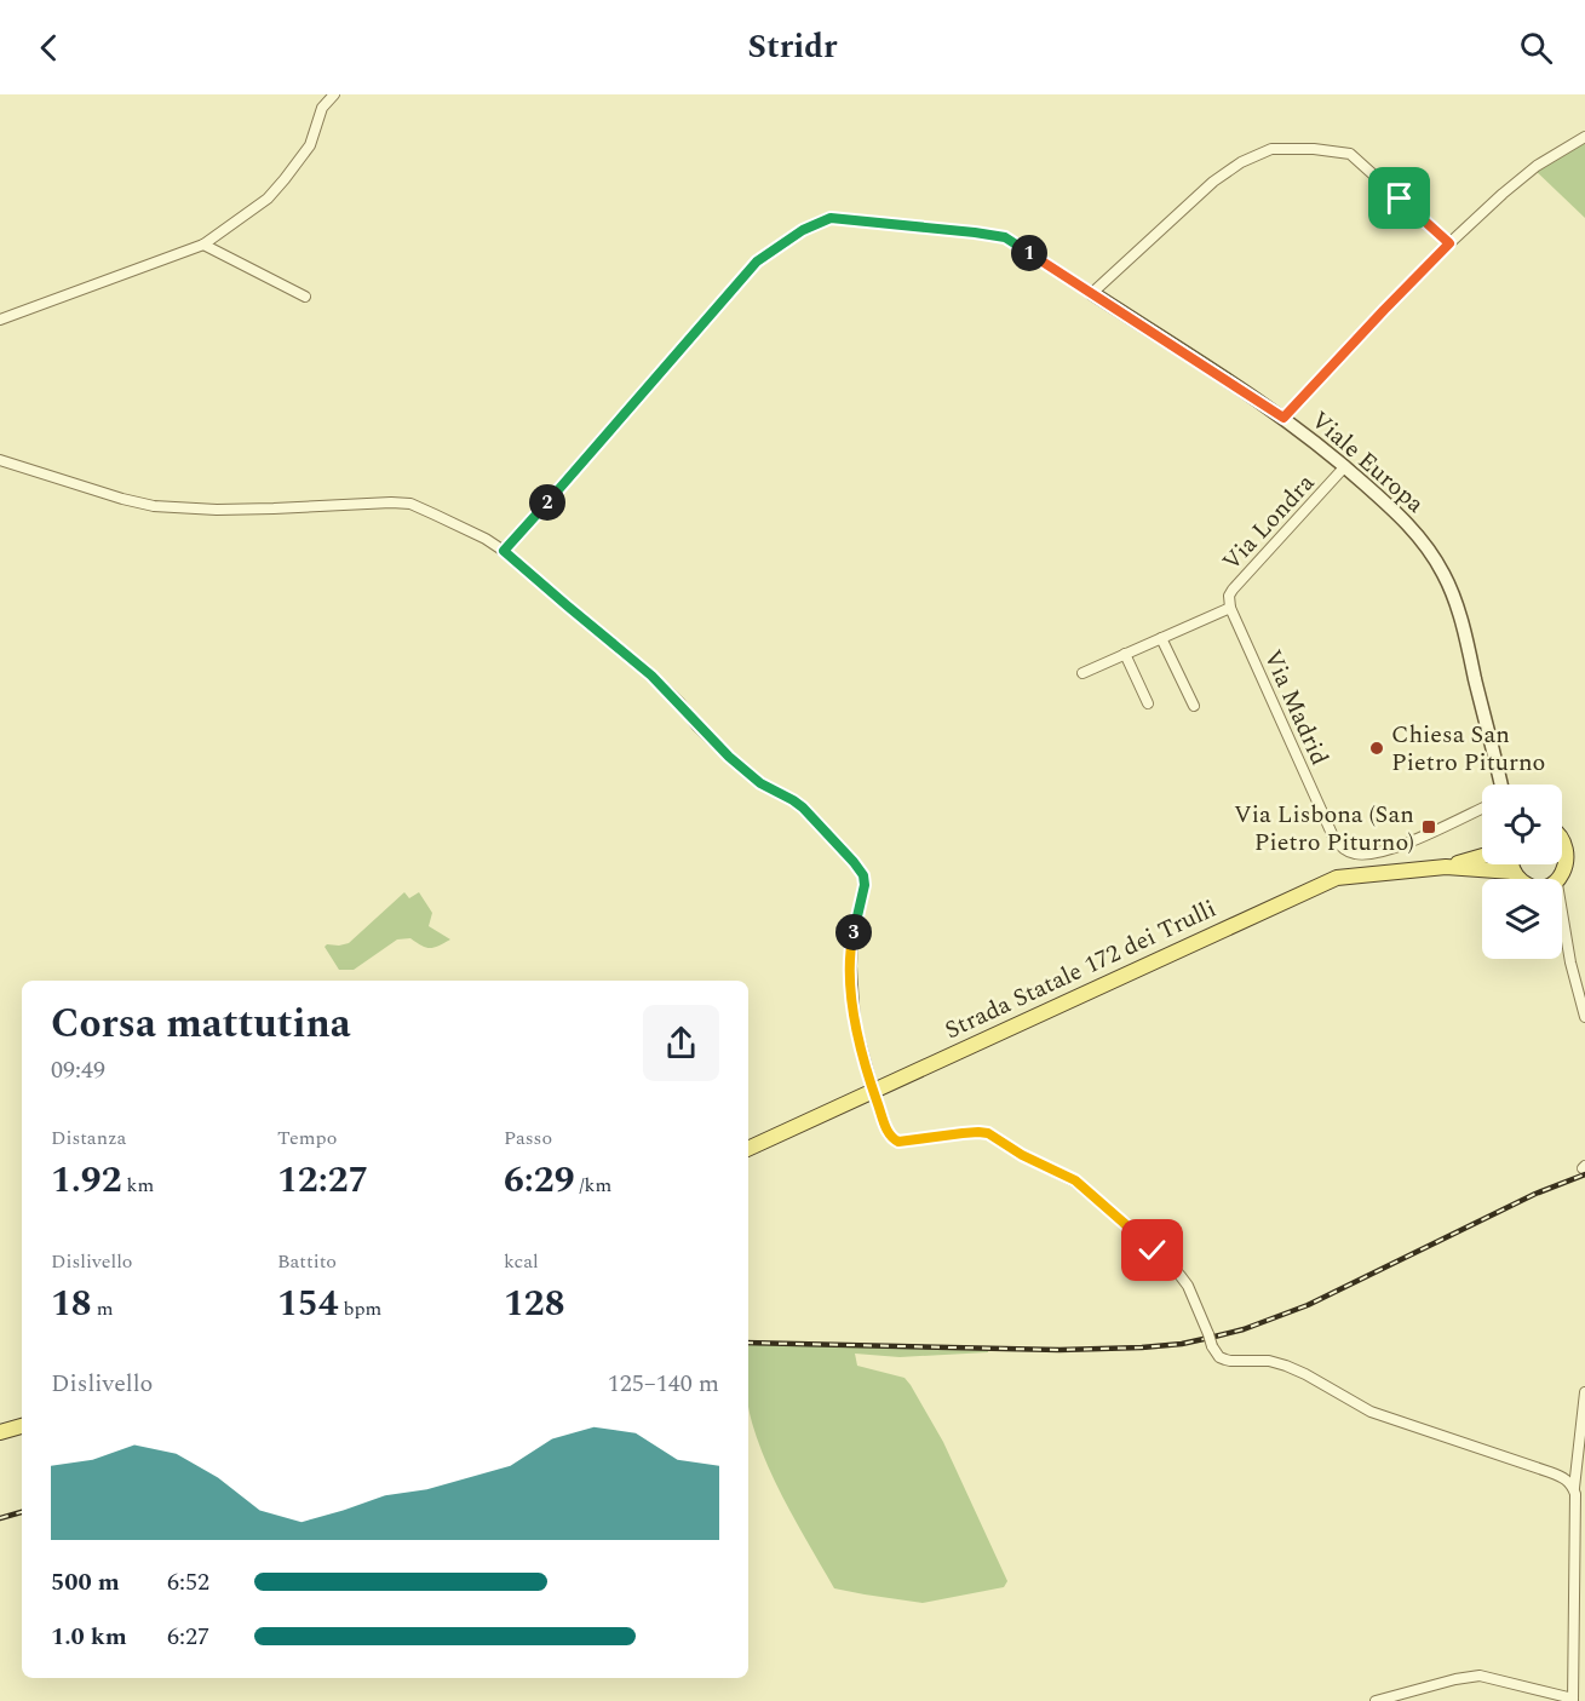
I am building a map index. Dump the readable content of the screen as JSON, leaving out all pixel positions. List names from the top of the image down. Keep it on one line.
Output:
{"streets":{"main road":["Strada Statale 172 dei Trulli"],"street":["Viale Europa","Via Londra","Via Madrid"]},"crossings":[["Viale Europa","Via Londra"],["Via Londra","Via Madrid"]],"places":{"other":["Chiesa San Pietro Piturno"],"transit":["Via Lisbona (San Pietro Piturno)"]},"page":{"header":"Stridr","pins":["1","2","3"],"heading":["Corsa mattutina","09:49"],"stats":[["Distanza","1.92 km"],["Tempo","12:27"],["Passo","6:29 /km"],["Dislivello","18 m"],["Battito","154 bpm"],["kcal","128"]],"chart":["Dislivello","125–140 m"],"list":[{"name":"500 m","note":"6:52"},{"name":"1.0 km","note":"6:27"}]}}
